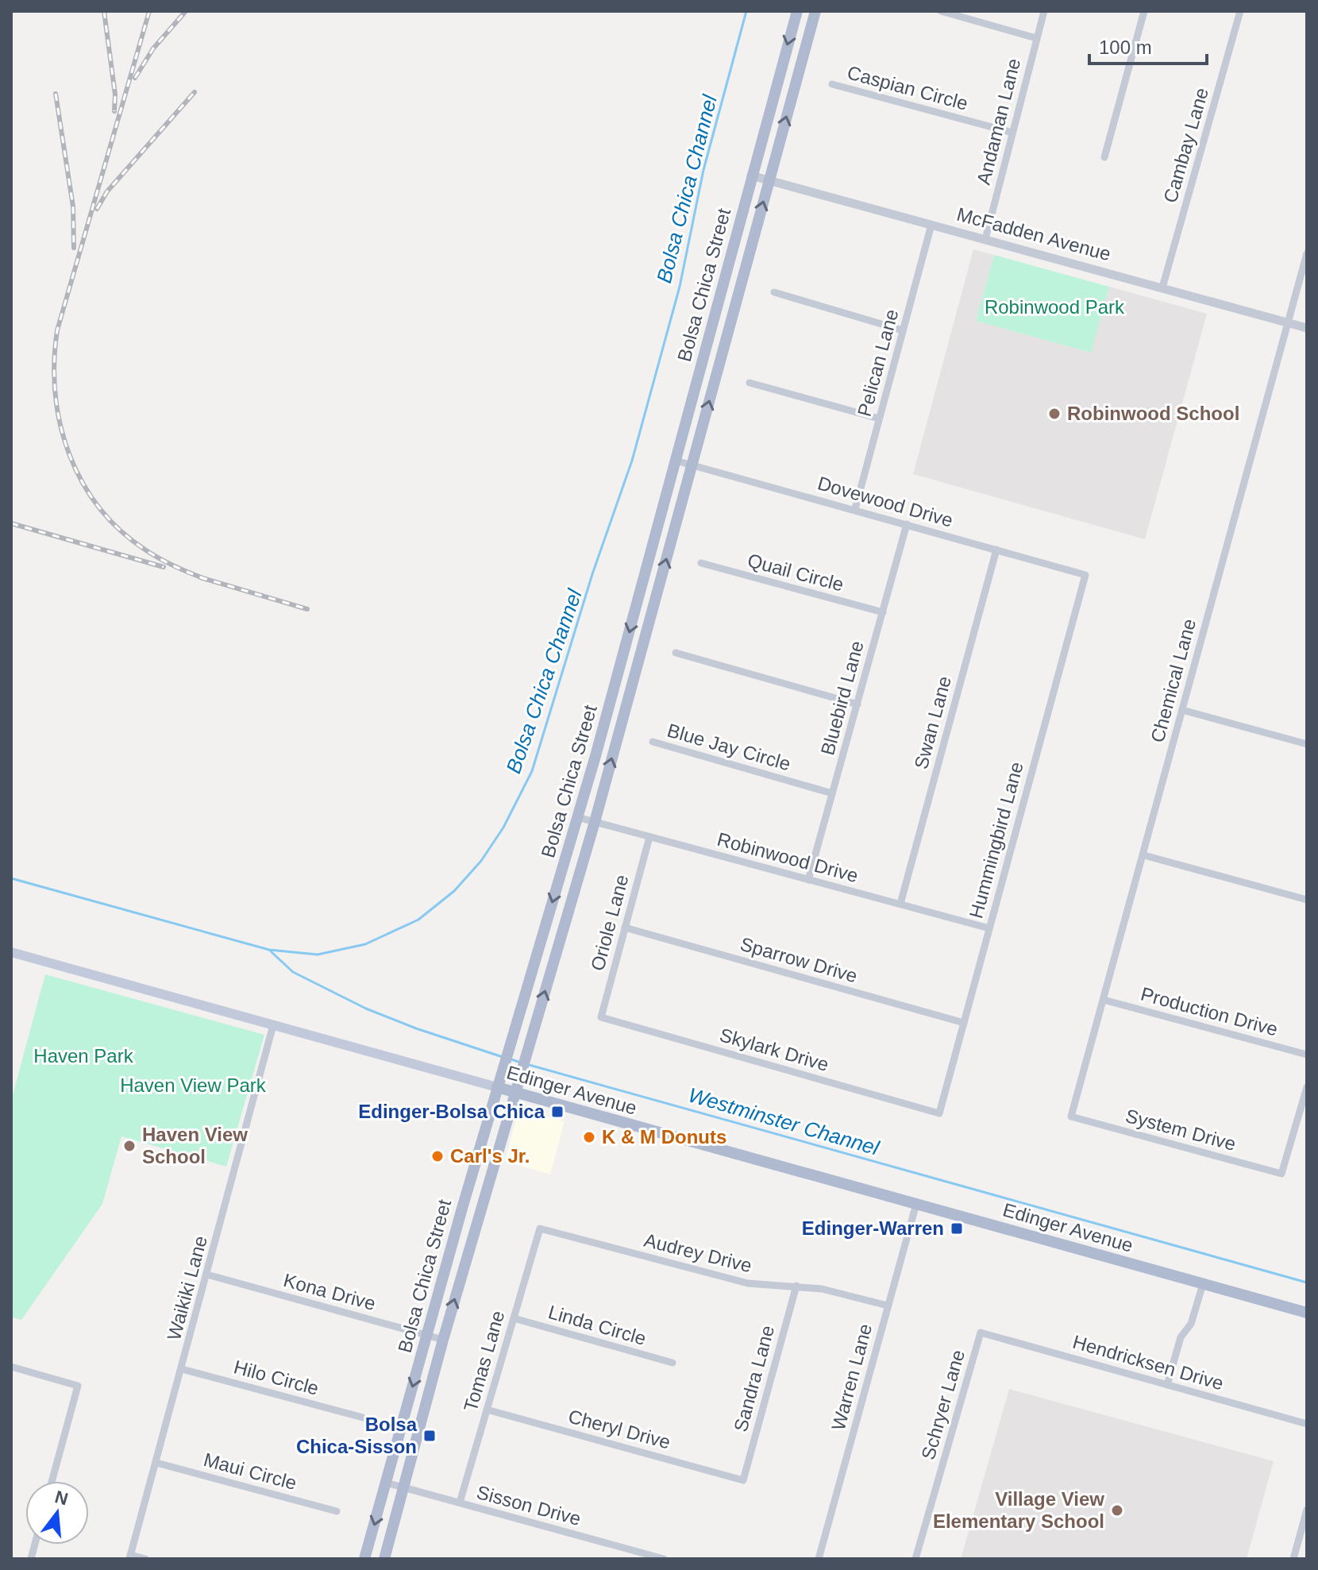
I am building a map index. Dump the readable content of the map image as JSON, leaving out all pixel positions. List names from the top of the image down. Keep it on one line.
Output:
{"streets":{"main road":["Bolsa Chica Street","Edinger Avenue"],"street":["Caspian Circle","Andaman Lane","Cambay Lane","McFadden Avenue","Pelican Lane","Dovewood Drive","Quail Circle","Chemical Lane","Bluebird Lane","Swan Lane","Blue Jay Circle","Hummingbird Lane","Robinwood Drive","Oriole Lane","Sparrow Drive","Production Drive","Skylark Drive","System Drive","Audrey Drive","Waikiki Lane","Kona Drive","Linda Circle","Tomas Lane","Hendricksen Drive","Warren Lane","Hilo Circle","Sandra Lane","Schryer Lane","Cheryl Drive","Maui Circle","Sisson Drive"]},"crossings":[["Caspian Circle","Andaman Lane"],["Andaman Lane","McFadden Avenue"],["Cambay Lane","McFadden Avenue"],["McFadden Avenue","Bolsa Chica Street"],["McFadden Avenue","Pelican Lane"],["McFadden Avenue","Chemical Lane"],["Bolsa Chica Street","Dovewood Drive"],["Bolsa Chica Street","Robinwood Drive"],["Bolsa Chica Street","Edinger Avenue"],["Bolsa Chica Street","Kona Drive"],["Bolsa Chica Street","Sisson Drive"],["Pelican Lane","Dovewood Drive"],["Dovewood Drive","Bluebird Lane"],["Dovewood Drive","Swan Lane"],["Dovewood Drive","Hummingbird Lane"],["Quail Circle","Bluebird Lane"],["Chemical Lane","Production Drive"],["Chemical Lane","System Drive"],["Bluebird Lane","Blue Jay Circle"],["Bluebird Lane","Robinwood Drive"],["Swan Lane","Robinwood Drive"],["Hummingbird Lane","Robinwood Drive"],["Hummingbird Lane","Sparrow Drive"],["Hummingbird Lane","Skylark Drive"],["Robinwood Drive","Oriole Lane"],["Oriole Lane","Sparrow Drive"],["Oriole Lane","Skylark Drive"],["Edinger Avenue","Waikiki Lane"],["Edinger Avenue","Warren Lane"],["Audrey Drive","Tomas Lane"],["Audrey Drive","Warren Lane"],["Audrey Drive","Sandra Lane"],["Waikiki Lane","Kona Drive"],["Waikiki Lane","Hilo Circle"],["Waikiki Lane","Maui Circle"],["Linda Circle","Tomas Lane"],["Tomas Lane","Cheryl Drive"],["Tomas Lane","Sisson Drive"],["Hendricksen Drive","Schryer Lane"],["Sandra Lane","Cheryl Drive"]],"water":["Bolsa Chica Channel","Westminster Channel"],"parks":["Robinwood Park","Haven Park","Haven View Park"],"places":{"other":["Robinwood School","K & M Donuts","Haven View School","Carl's Jr.","Village View Elementary School"],"transit":["Edinger-Bolsa Chica","Edinger-Warren","Bolsa Chica-Sisson"]},"scale_bar":"100 m","north":"top"}
